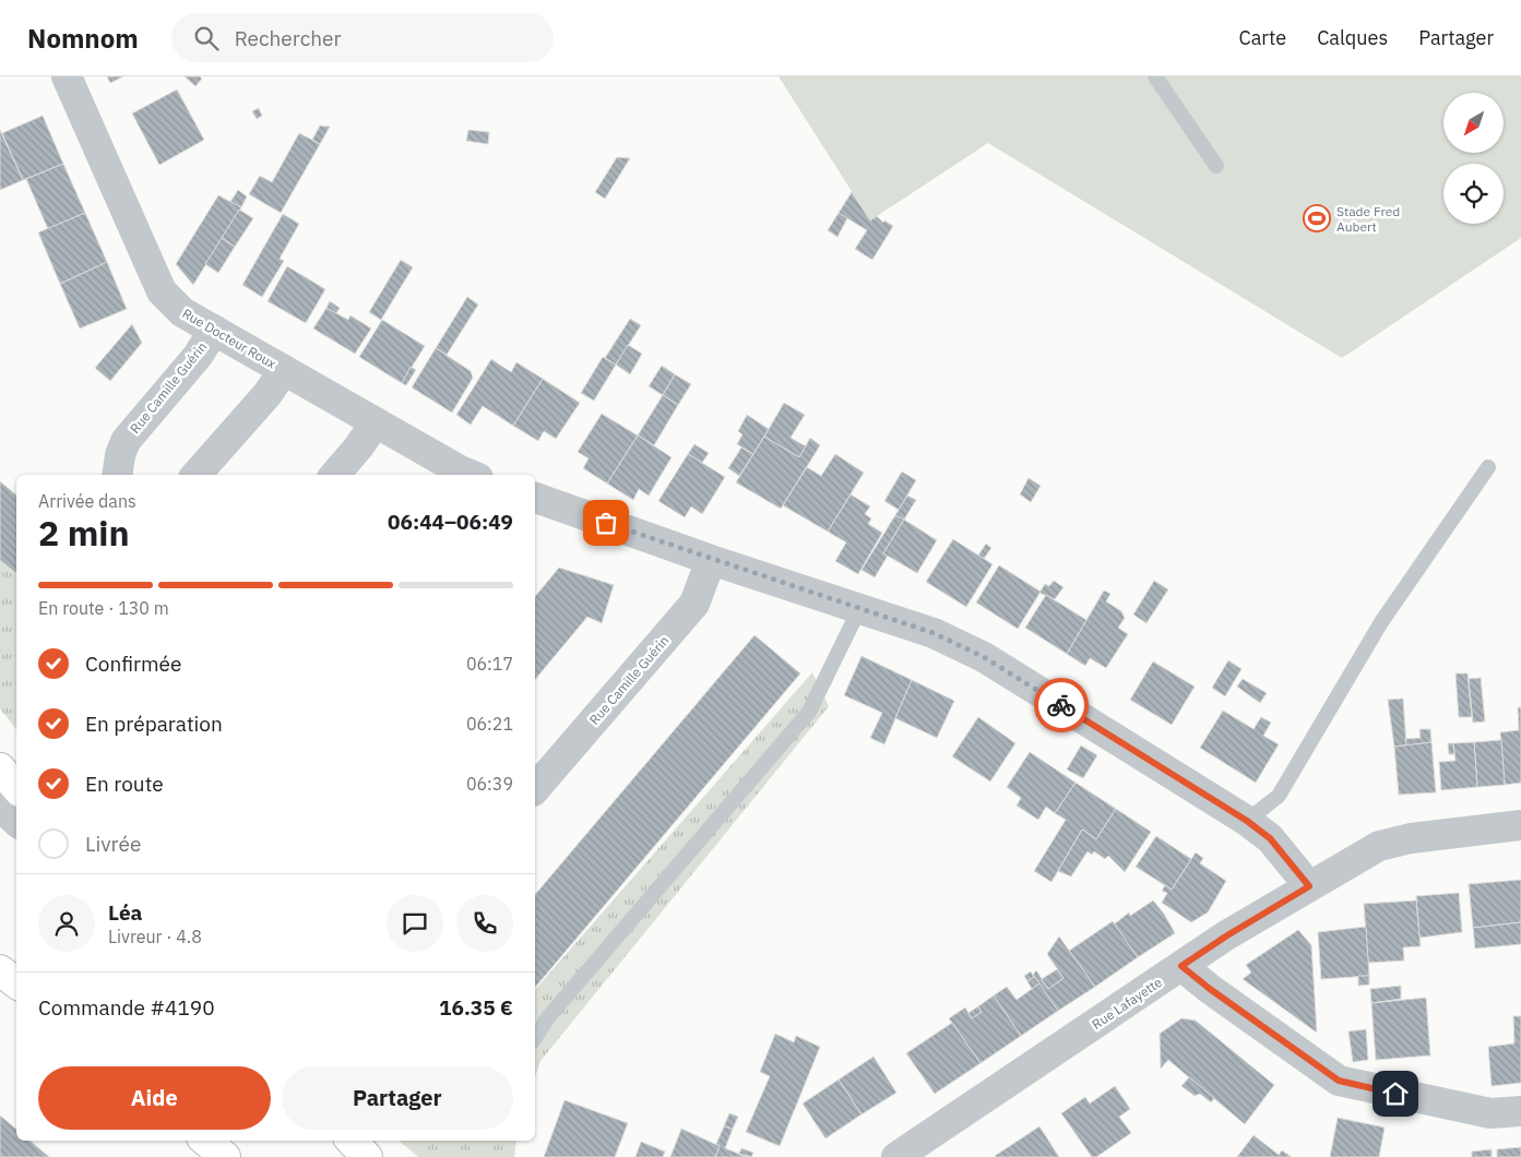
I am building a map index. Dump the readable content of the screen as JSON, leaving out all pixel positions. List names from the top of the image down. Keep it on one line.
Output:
{"streets":{"street":["Rue Docteur Roux","Rue Camille Guérin","Rue Lafayette"]},"crossings":[["Rue Docteur Roux","Rue Camille Guérin"]],"places":{"sports":["Stade Fred Aubert"]},"north":"bottom left","page":{"header":"Nomnom","search":"Rechercher","nav":["Carte","Calques","Partager"],"heading":["2 min","Arrivée dans","06:44–06:49"],"panel":["Léa","Livreur · 4.8","Commande #4190","16.35 €"],"bar":"En route · 130 m","list":[["Confirmée","06:17"],["En préparation","06:21"],["En route","06:39"],"Livrée"],"buttons":["Aide","Partager"]}}
